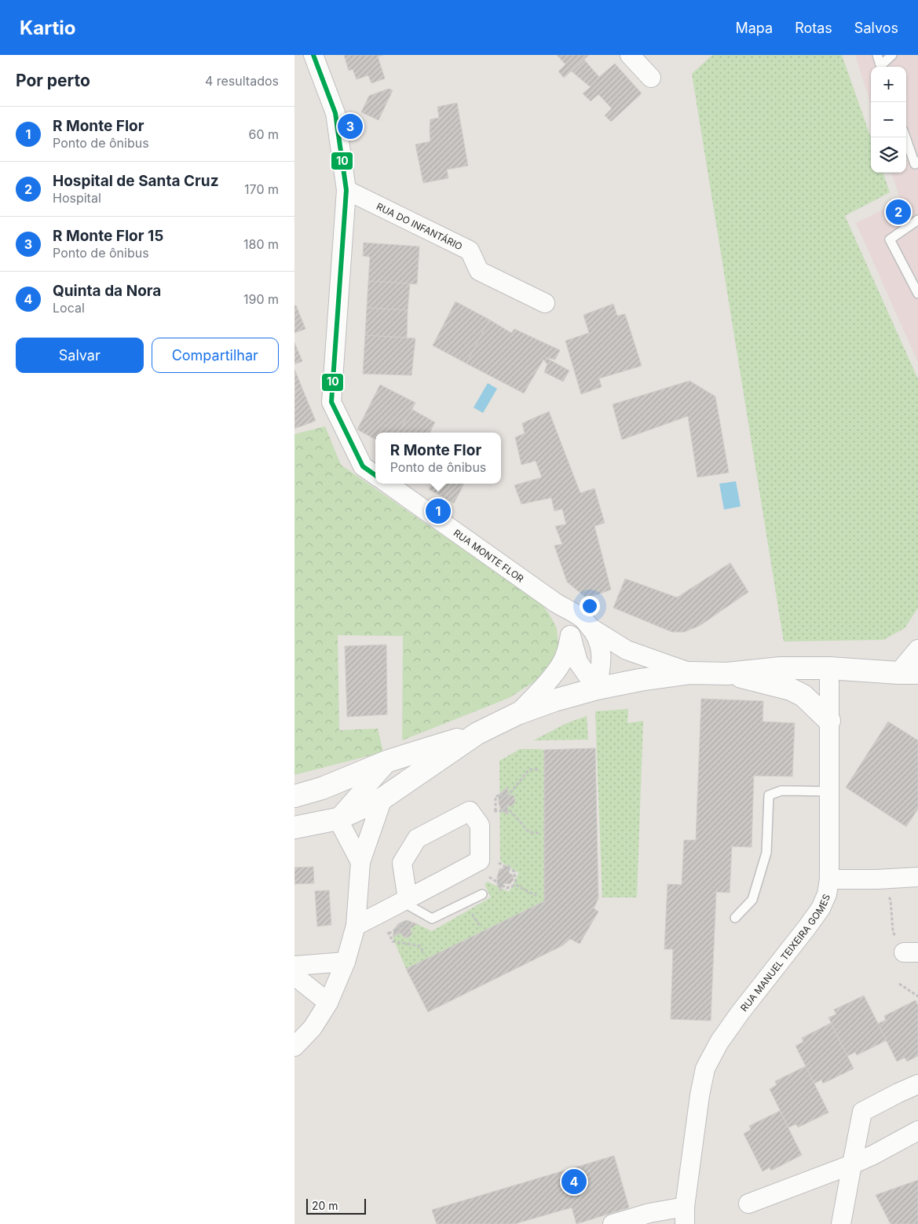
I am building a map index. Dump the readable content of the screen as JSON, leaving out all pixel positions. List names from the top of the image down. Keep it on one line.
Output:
{"streets":{"street":["RUA DO INFANTÁRIO","RUA MONTE FLOR","RUA MANUEL TEIXEIRA GOMES"]},"lines":["transit line 10"],"scale_bar":"20 m","page":{"header":"Kartio","nav":["Mapa","Rotas","Salvos"],"heading":["Por perto","4 resultados"],"map_buttons":["+","−"],"list":[{"mark":"1","name":"R Monte Flor","note":"Ponto de ônibus","value":"60 m"},{"mark":"2","name":"Hospital de Santa Cruz","note":"Hospital","value":"170 m"},{"mark":"3","name":"R Monte Flor 15","note":"Ponto de ônibus","value":"180 m"},{"mark":"4","name":"Quinta da Nora","note":"Local","value":"190 m"}],"pins":["3","2","1","4"],"buttons":["Salvar","Compartilhar"],"popup":["R Monte Flor","Ponto de ônibus"],"scale":"20 m"}}
